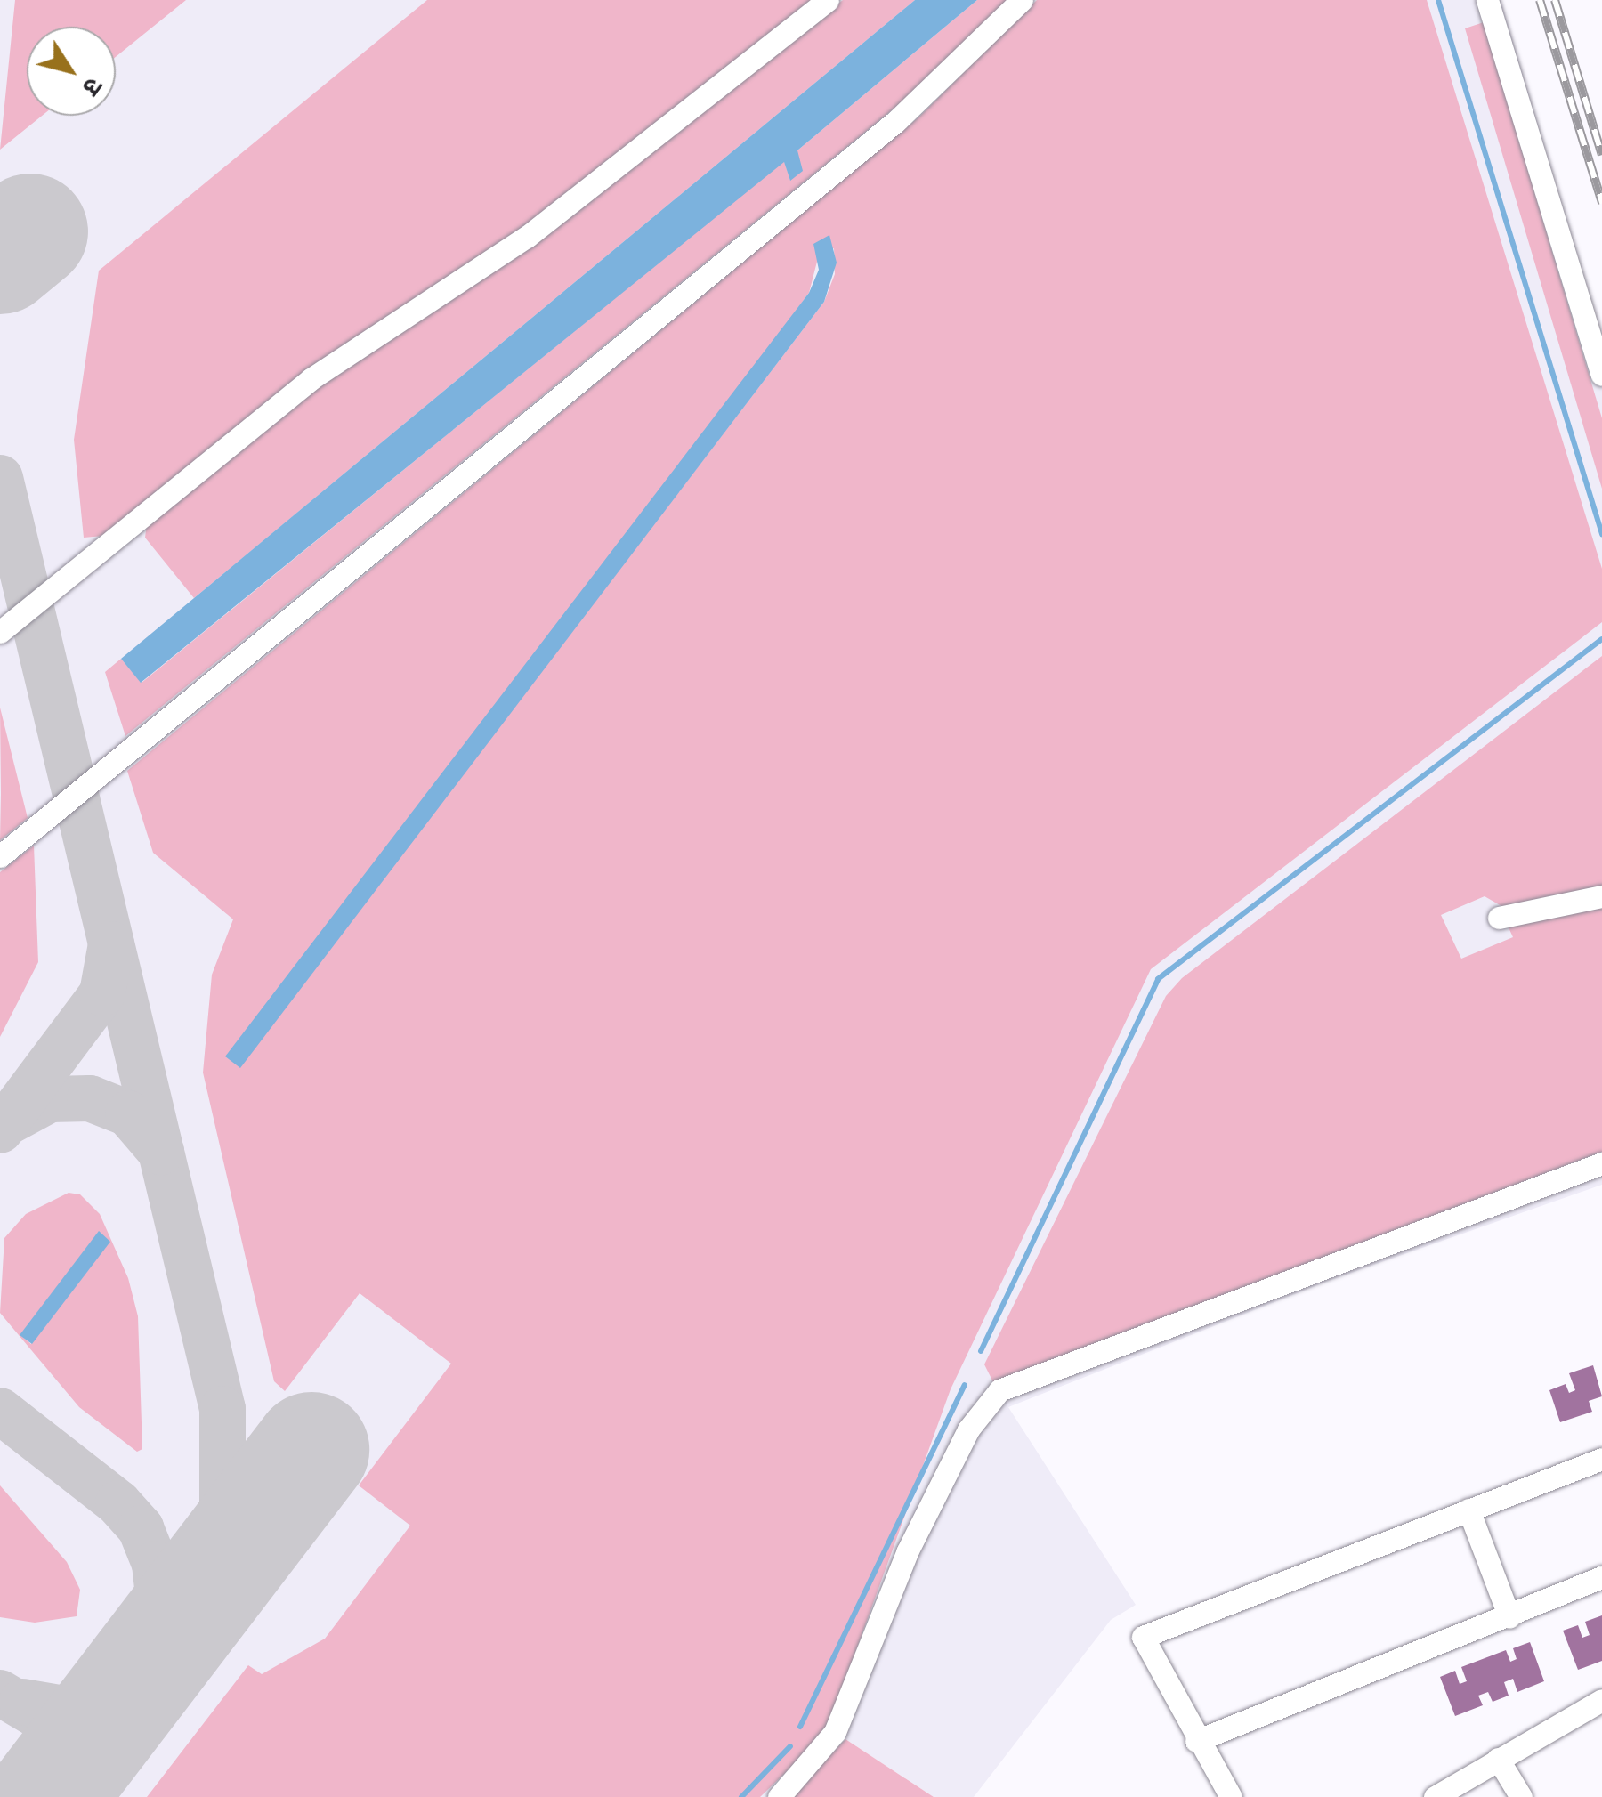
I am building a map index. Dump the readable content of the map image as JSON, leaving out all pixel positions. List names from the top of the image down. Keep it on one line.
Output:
{"north":"bottom right"}
